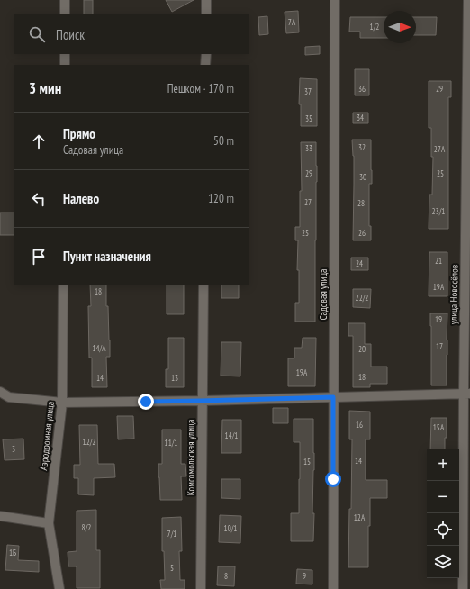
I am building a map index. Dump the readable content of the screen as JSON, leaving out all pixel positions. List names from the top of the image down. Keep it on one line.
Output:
{"streets":{"street":["Садовая улица","улица Новосёлов","Аэродромная улица","Комсомольская улица"]},"house_numbers":["7А","1/2","36","29","37","34","35","32","33","27А","29","25","30","27","28","23/1","25","26","21","24","19А","18","22/2","19","17","14/А","20","19А","18","14","13","16","15А","14/1","12/2","11/1","3","14","15","12А","8/2","10/1","7/1","1Б","5","8","9"],"north":"right","page":{"search":"Поиск","heading":["3 мин","Пешком · 170 m"],"list":[["Прямо","Садовая улица","50 m"],["Налево","120 m"],"Пункт назначения"],"map_buttons":["+","−"]}}
